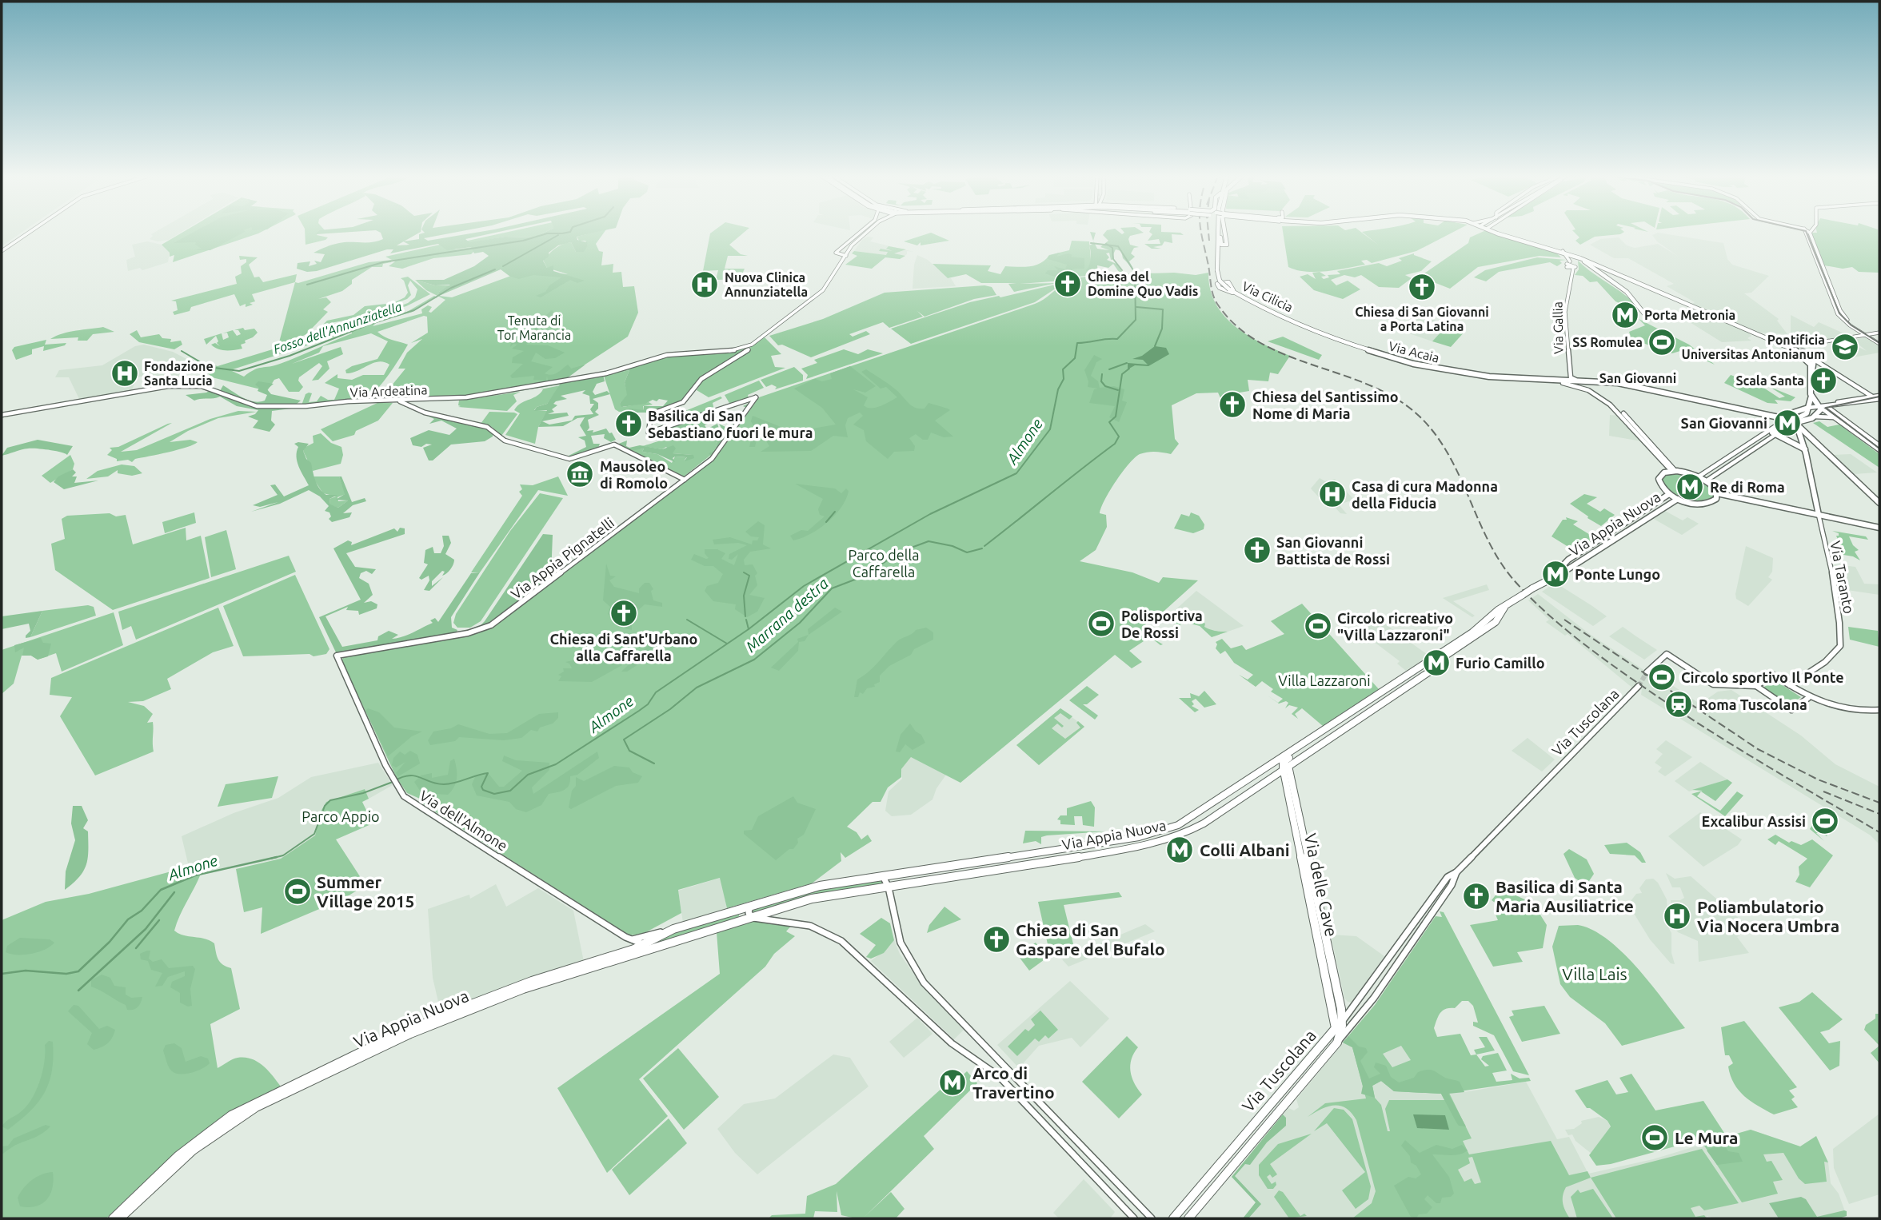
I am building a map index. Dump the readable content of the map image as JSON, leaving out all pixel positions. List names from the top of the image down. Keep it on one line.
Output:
{"streets":{"main road":["Via Cilicia","Via Gallia","Via Acaia","Via Ardeatina","Via Appia Nuova","Via Appia Pignatelli","Via Taranto","Via Tuscolana","Via dell'Almone","Via delle Cave"]},"crossings":[["Via Cilicia","Via Acaia"],["Via Gallia","Via Acaia"],["Via Acaia","Via Taranto"],["Via Ardeatina","Via Appia Pignatelli"],["Via Appia Nuova","Via dell'Almone"],["Via Appia Nuova","Via delle Cave"],["Via Appia Pignatelli","Via dell'Almone"],["Via Tuscolana","Via delle Cave"]],"districts":["San Giovanni"],"water":["Fosso dell'Annunziatella","Almone","Marrana destra"],"parks":["Tenuta di Tor Marancia","Parco della Caffarella","Villa Lazzaroni","Parco Appio","Villa Lais"],"places":{"church":["Chiesa del Domine Quo Vadis","Chiesa di San Giovanni a Porta Latina","Scala Santa","Chiesa del Santissimo Nome di Maria","Basilica di San Sebastiano fuori le mura","San Giovanni Battista de Rossi","Chiesa di Sant'Urbano alla Caffarella","Basilica di Santa Maria Ausiliatrice","Chiesa di San Gaspare del Bufalo"],"hospital":["Nuova Clinica Annunziatella","Fondazione Santa Lucia","Casa di cura Madonna della Fiducia","Poliambulatorio Via Nocera Umbra"],"metro station":["Porta Metronia","San Giovanni","Re di Roma","Ponte Lungo","Furio Camillo","Colli Albani","Arco di Travertino"],"sports":["SS Romulea","Polisportiva De Rossi","Circolo ricreativo \"Villa Lazzaroni\"","Circolo sportivo Il Ponte","Excalibur Assisi","Summer Village 2015","Le Mura"],"school or university":["Pontificia Universitas Antonianum"],"museum":["Mausoleo di Romolo"],"station":["Roma Tuscolana"]}}
